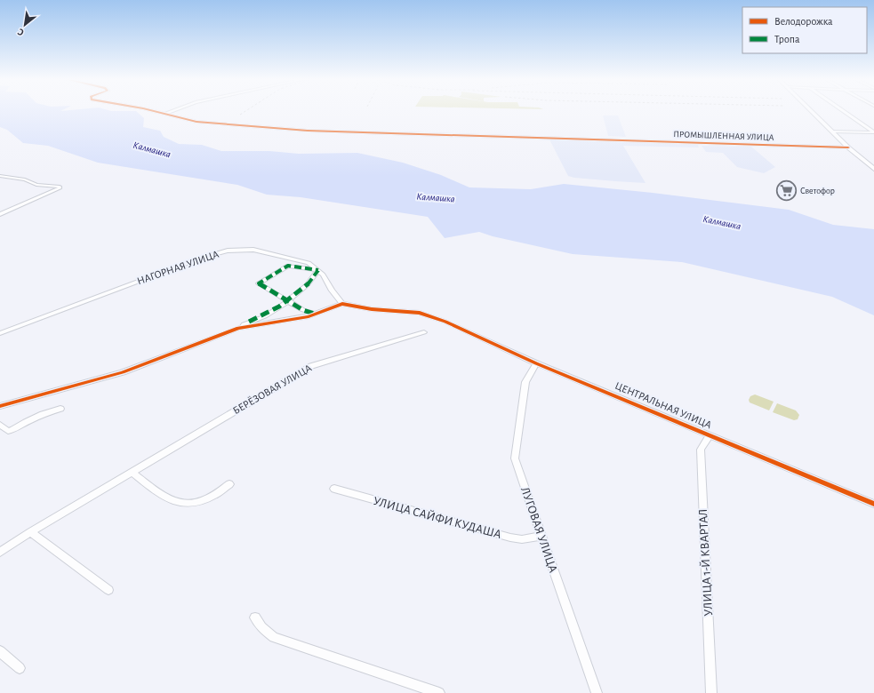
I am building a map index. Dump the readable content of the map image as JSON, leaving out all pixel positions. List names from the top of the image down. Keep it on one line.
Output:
{"streets":{"street":["ПРОМЫШЛЕННАЯ УЛИЦА","НАГОРНАЯ УЛИЦА","БЕРЁЗОВАЯ УЛИЦА","ЦЕНТРАЛЬНАЯ УЛИЦА","УЛИЦА САЙФИ КУДАША","ЛУГОВАЯ УЛИЦА","УЛИЦА 1-Й КВАРТАЛ"]},"crossings":[["НАГОРНАЯ УЛИЦА","ЦЕНТРАЛЬНАЯ УЛИЦА"],["ЦЕНТРАЛЬНАЯ УЛИЦА","ЛУГОВАЯ УЛИЦА"],["ЦЕНТРАЛЬНАЯ УЛИЦА","УЛИЦА 1-Й КВАРТАЛ"],["УЛИЦА САЙФИ КУДАША","ЛУГОВАЯ УЛИЦА"]],"water":["Калмашка"],"places":{"supermarket":["Светофор"]},"legend":["Велодорожка","Тропа"],"north":"bottom left"}
